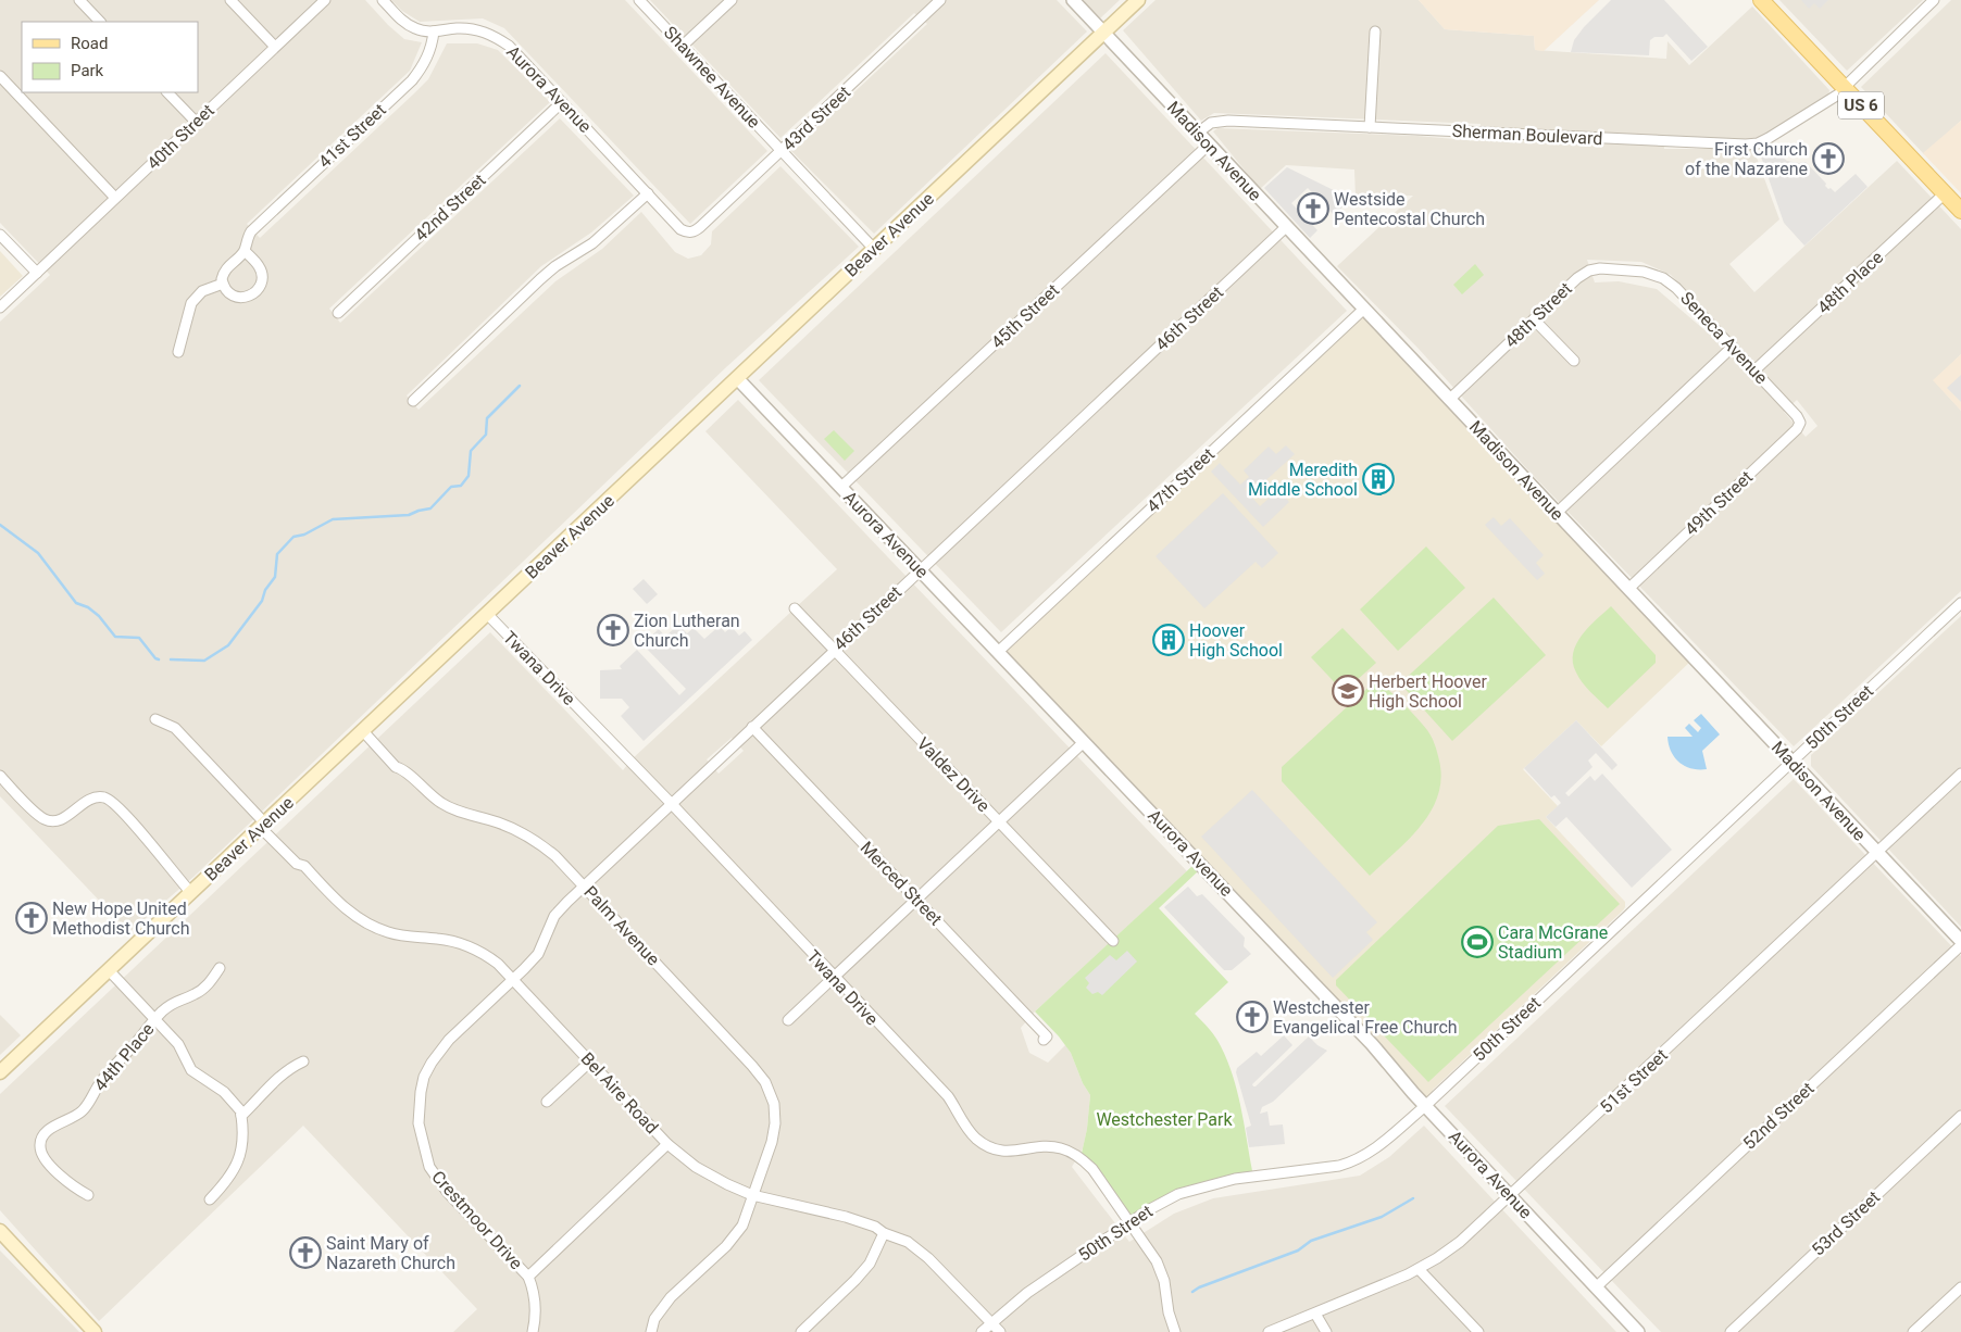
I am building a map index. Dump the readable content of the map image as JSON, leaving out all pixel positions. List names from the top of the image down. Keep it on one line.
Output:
{"streets":{"main road":["US 6","Beaver Avenue"],"street":["Shawnee Avenue","Aurora Avenue","43rd Street","Sherman Boulevard","41st Street","40th Street","Madison Avenue","42nd Street","48th Place","48th Street","45th Street","46th Street","Seneca Avenue","47th Street","49th Street","Twana Drive","50th Street","Valdez Drive","Merced Street","Palm Avenue","44th Place","51st Street","Bel Aire Road","52nd Street","Crestmoor Drive","53rd Street"]},"crossings":[["Shawnee Avenue","43rd Street"],["Shawnee Avenue","Beaver Avenue"],["Aurora Avenue","43rd Street"],["Aurora Avenue","41st Street"],["Aurora Avenue","42nd Street"],["Aurora Avenue","Beaver Avenue"],["Aurora Avenue","45th Street"],["Aurora Avenue","46th Street"],["Aurora Avenue","47th Street"],["Aurora Avenue","50th Street"],["Aurora Avenue","51st Street"],["Aurora Avenue","52nd Street"],["US 6","Sherman Boulevard"],["US 6","48th Place"],["Sherman Boulevard","Madison Avenue"],["Madison Avenue","Beaver Avenue"],["Madison Avenue","48th Street"],["Madison Avenue","45th Street"],["Madison Avenue","46th Street"],["Madison Avenue","47th Street"],["Madison Avenue","49th Street"],["Madison Avenue","50th Street"],["Madison Avenue","51st Street"],["Madison Avenue","52nd Street"],["Beaver Avenue","Twana Drive"],["Beaver Avenue","Palm Avenue"],["Beaver Avenue","Bel Aire Road"],["48th Place","Seneca Avenue"],["48th Street","Seneca Avenue"],["46th Street","Twana Drive"],["46th Street","Valdez Drive"],["46th Street","Merced Street"],["46th Street","Palm Avenue"],["46th Street","Bel Aire Road"],["46th Street","Crestmoor Drive"],["Seneca Avenue","49th Street"],["Twana Drive","50th Street"],["50th Street","Bel Aire Road"],["Palm Avenue","Bel Aire Road"],["Bel Aire Road","Crestmoor Drive"]],"parks":["Westchester Park"],"places":{"church":["First Church of the Nazarene","Westside Pentecostal Church","Zion Lutheran Church","New Hope United Methodist Church","Westchester Evangelical Free Church","Saint Mary of Nazareth Church"],"building":["Meredith Middle School","Hoover High School"],"school or university":["Herbert Hoover High School"],"sports":["Cara McGrane Stadium"]},"legend":["Road","Park"]}
